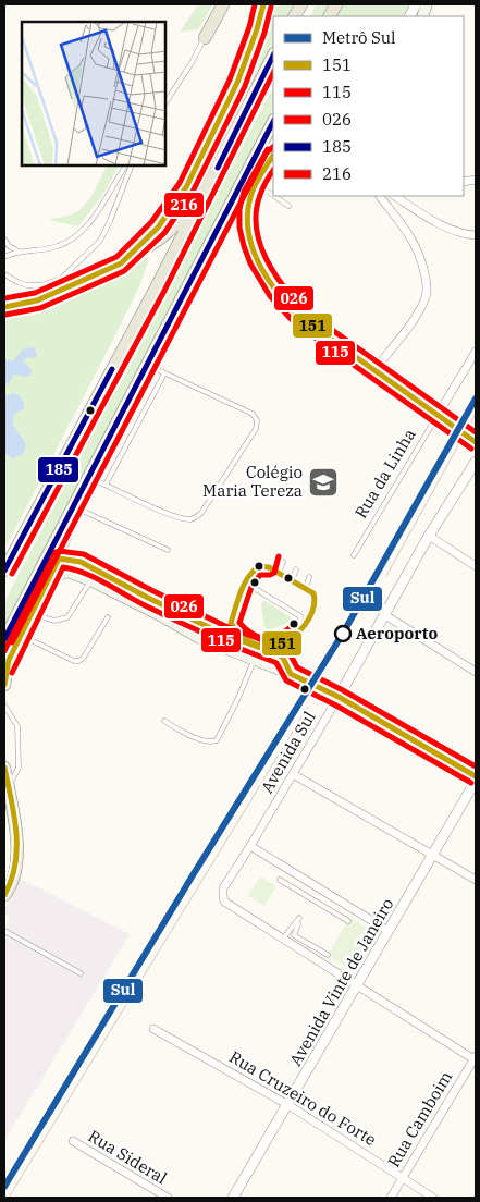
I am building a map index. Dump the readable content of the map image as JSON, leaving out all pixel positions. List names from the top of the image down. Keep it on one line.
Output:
{"streets":{"street":["Rua da Linha","Avenida Sul","Avenida Vinte de Janeiro","Rua Cruzeiro do Forte","Rua Camboim","Rua Sideral"]},"crossings":[["Avenida Vinte de Janeiro","Rua Cruzeiro do Forte"],["Rua Cruzeiro do Forte","Rua Camboim"]],"places":{"school or university":["Colégio Maria Tereza"],"other":["Aeroporto"]},"lines":["transit line 151","transit line 026","transit line 216","transit line 185","transit line 115","metro line Sul"],"legend":["Metrô Sul","151","115","026","185","216"]}
